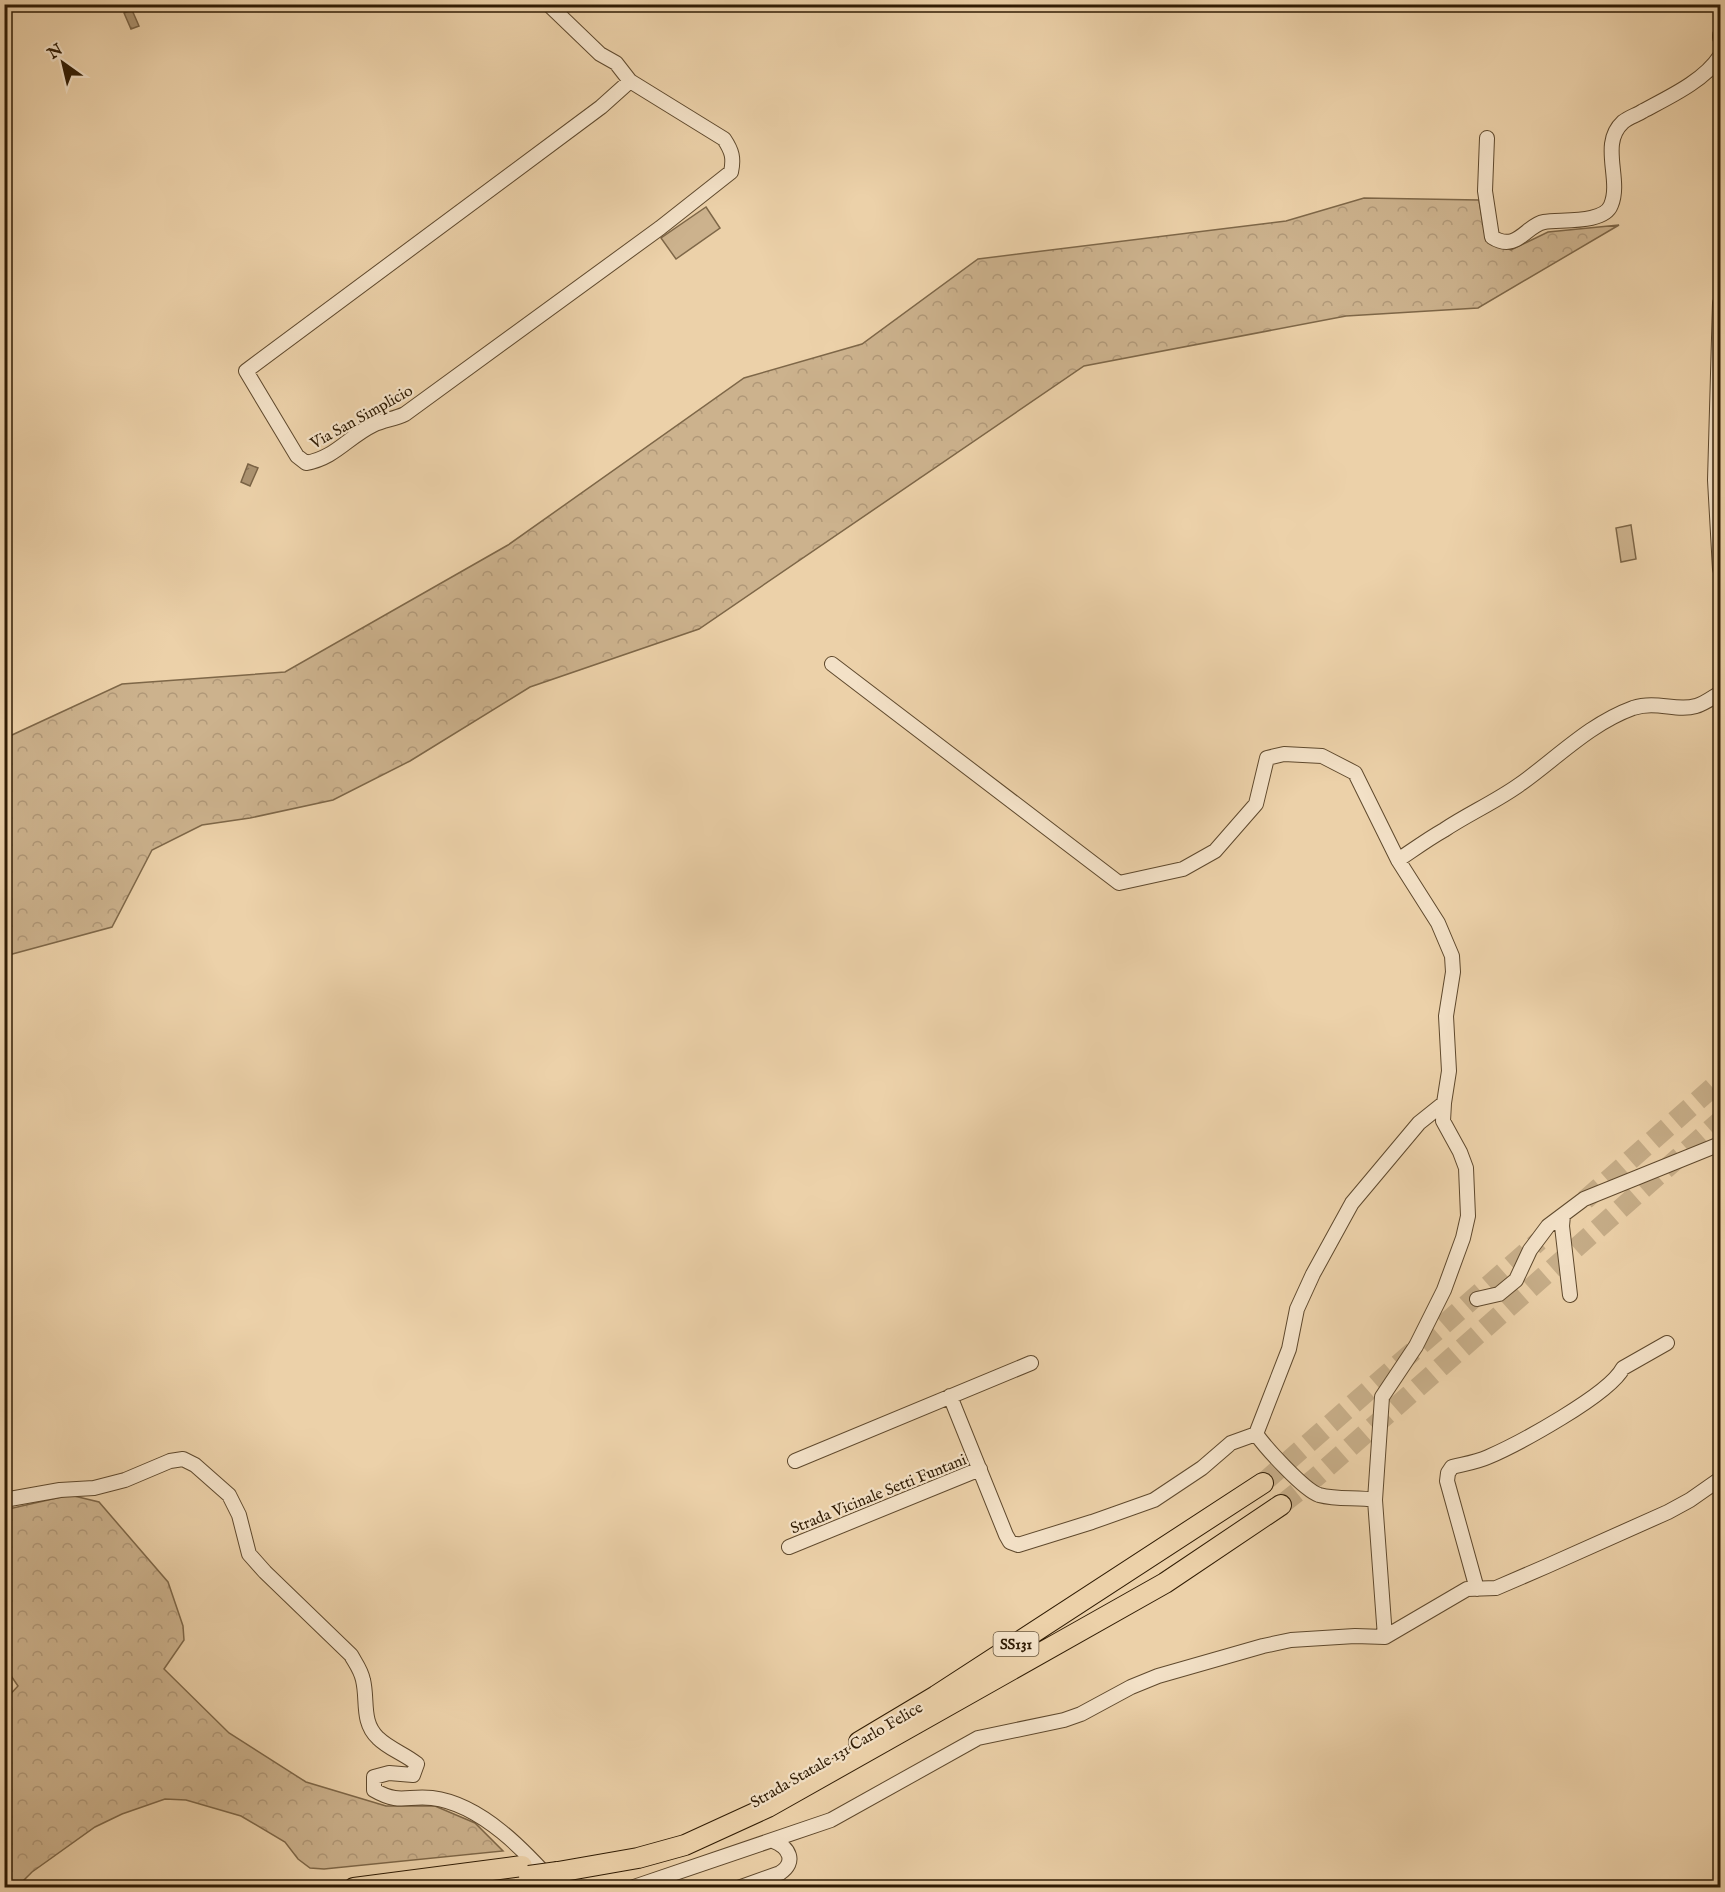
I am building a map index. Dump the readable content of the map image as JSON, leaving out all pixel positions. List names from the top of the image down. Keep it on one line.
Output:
{"streets":{"highway":["SS131","Strada Statale 131 Carlo Felice"],"street":["Via San Simplicio","Strada Vicinale Setti Funtani"]},"north":"top left"}
